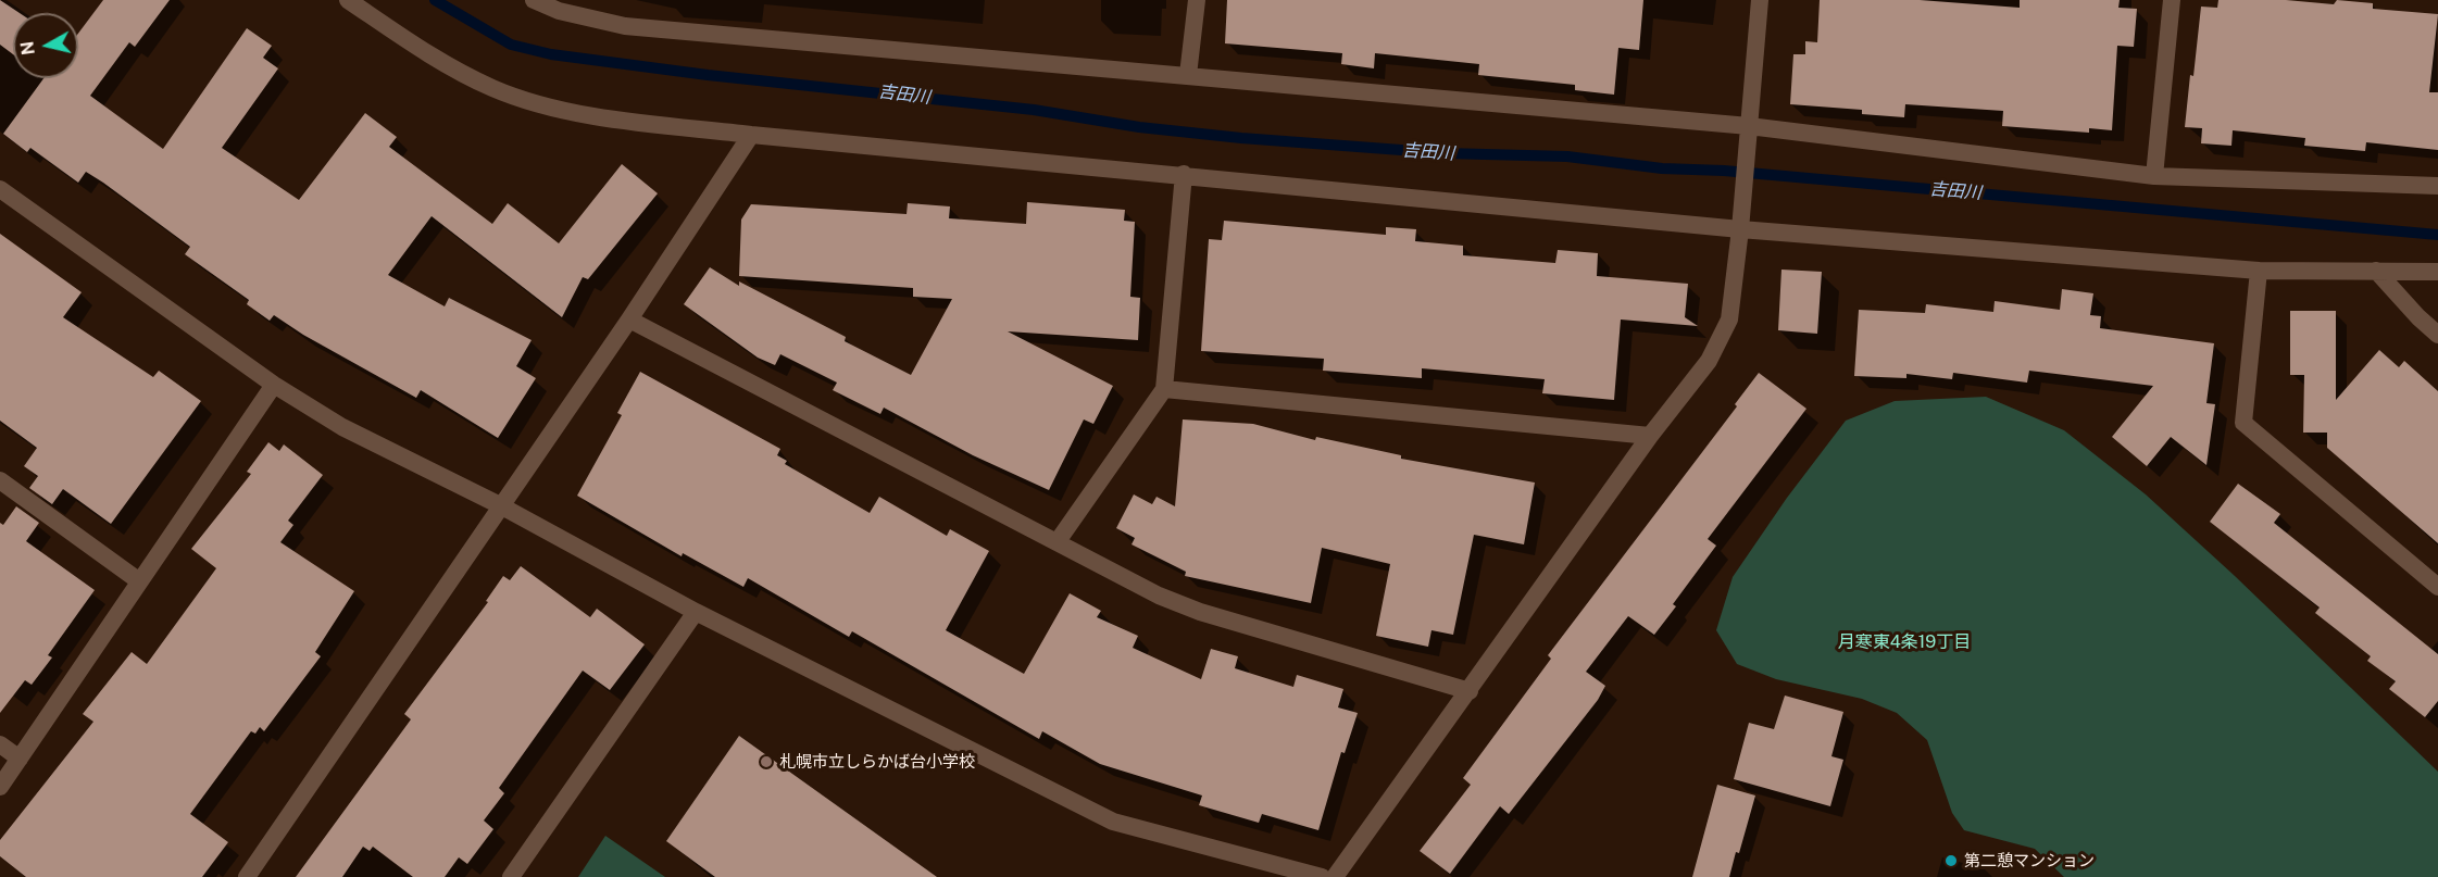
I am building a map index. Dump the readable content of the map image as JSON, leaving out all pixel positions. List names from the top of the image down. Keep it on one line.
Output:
{"districts":["月寒東4条19丁目"],"water":["吉田川"],"places":["札幌市立しらかば台小学校","第二憩マンション"],"north":"left"}
